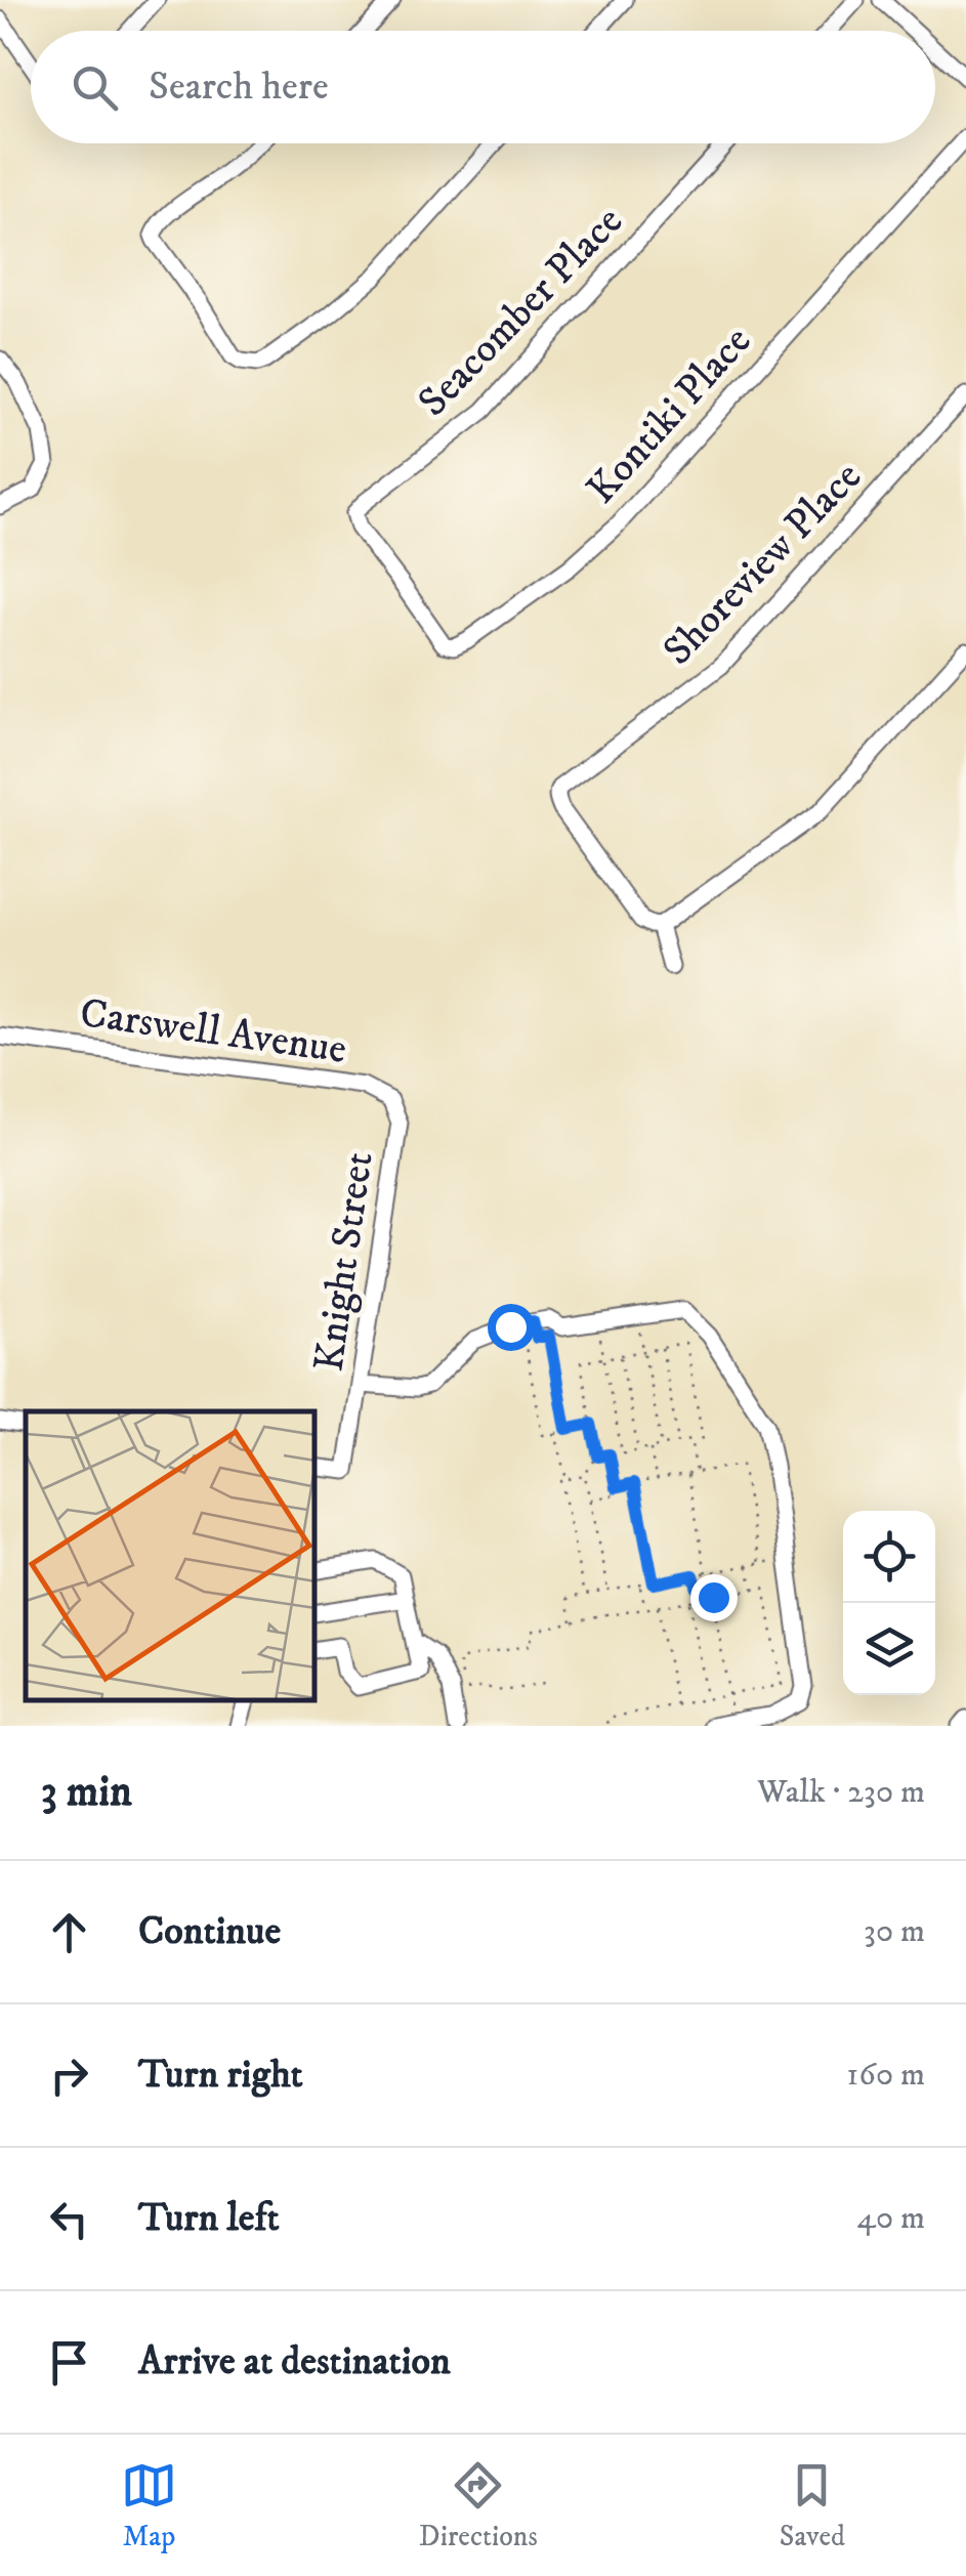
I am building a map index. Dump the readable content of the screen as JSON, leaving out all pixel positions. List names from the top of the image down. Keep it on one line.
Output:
{"streets":{"street":["Seacomber Place","Kontiki Place","Shoreview Place","Carswell Avenue","Knight Street"]},"crossings":[["Seacomber Place","Kontiki Place"],["Carswell Avenue","Knight Street"]],"page":{"search":"Search here","heading":["3 min","Walk · 230 m"],"list":[["Continue","30 m"],["Turn right","160 m"],["Turn left","40 m"],"Arrive at destination"],"nav":["Map","Directions","Saved"]}}
